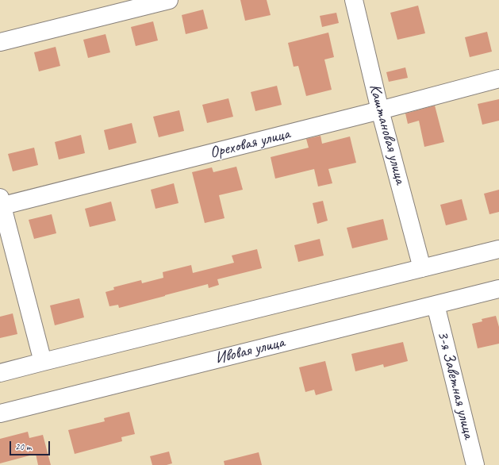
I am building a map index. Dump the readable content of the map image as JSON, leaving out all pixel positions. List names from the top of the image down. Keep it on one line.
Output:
{"streets":{"street":["Каштановая улица","Ореховая улица","Ивовая улица","3-я Заветная улица"]},"crossings":[["Каштановая улица","Ореховая улица"],["Ивовая улица","3-я Заветная улица"]],"scale_bar":"20 m"}
